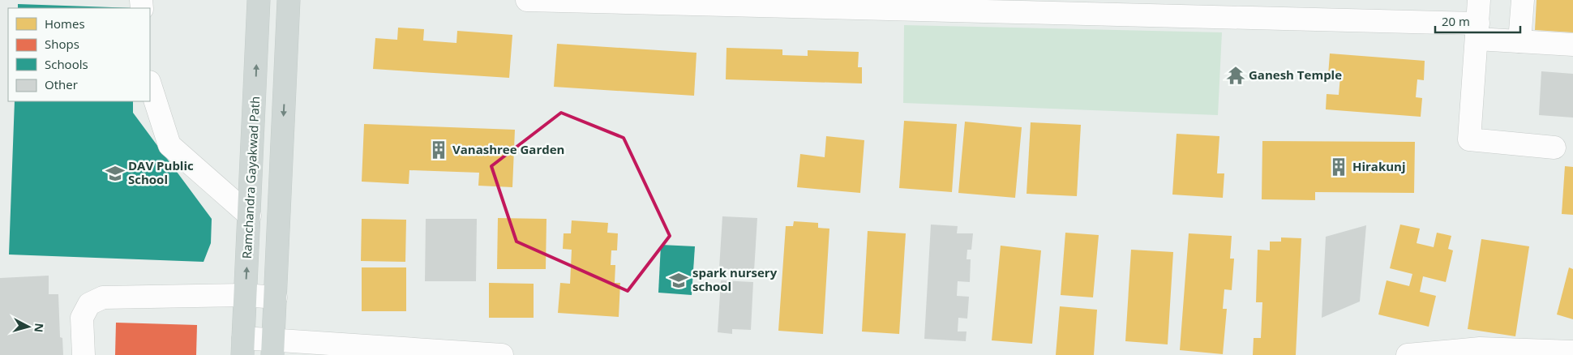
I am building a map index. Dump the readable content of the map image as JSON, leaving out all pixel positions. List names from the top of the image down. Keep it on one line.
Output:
{"streets":{"main road":["Ramchandra Gayakwad Path"]},"places":{"temple":["Ganesh Temple"],"building":["Vanashree Garden","Hirakunj"],"school or university":["DAV Public School","spark nursery school"]},"legend":["Homes","Shops","Schools","Other"],"scale_bar":"20 m","north":"right"}
